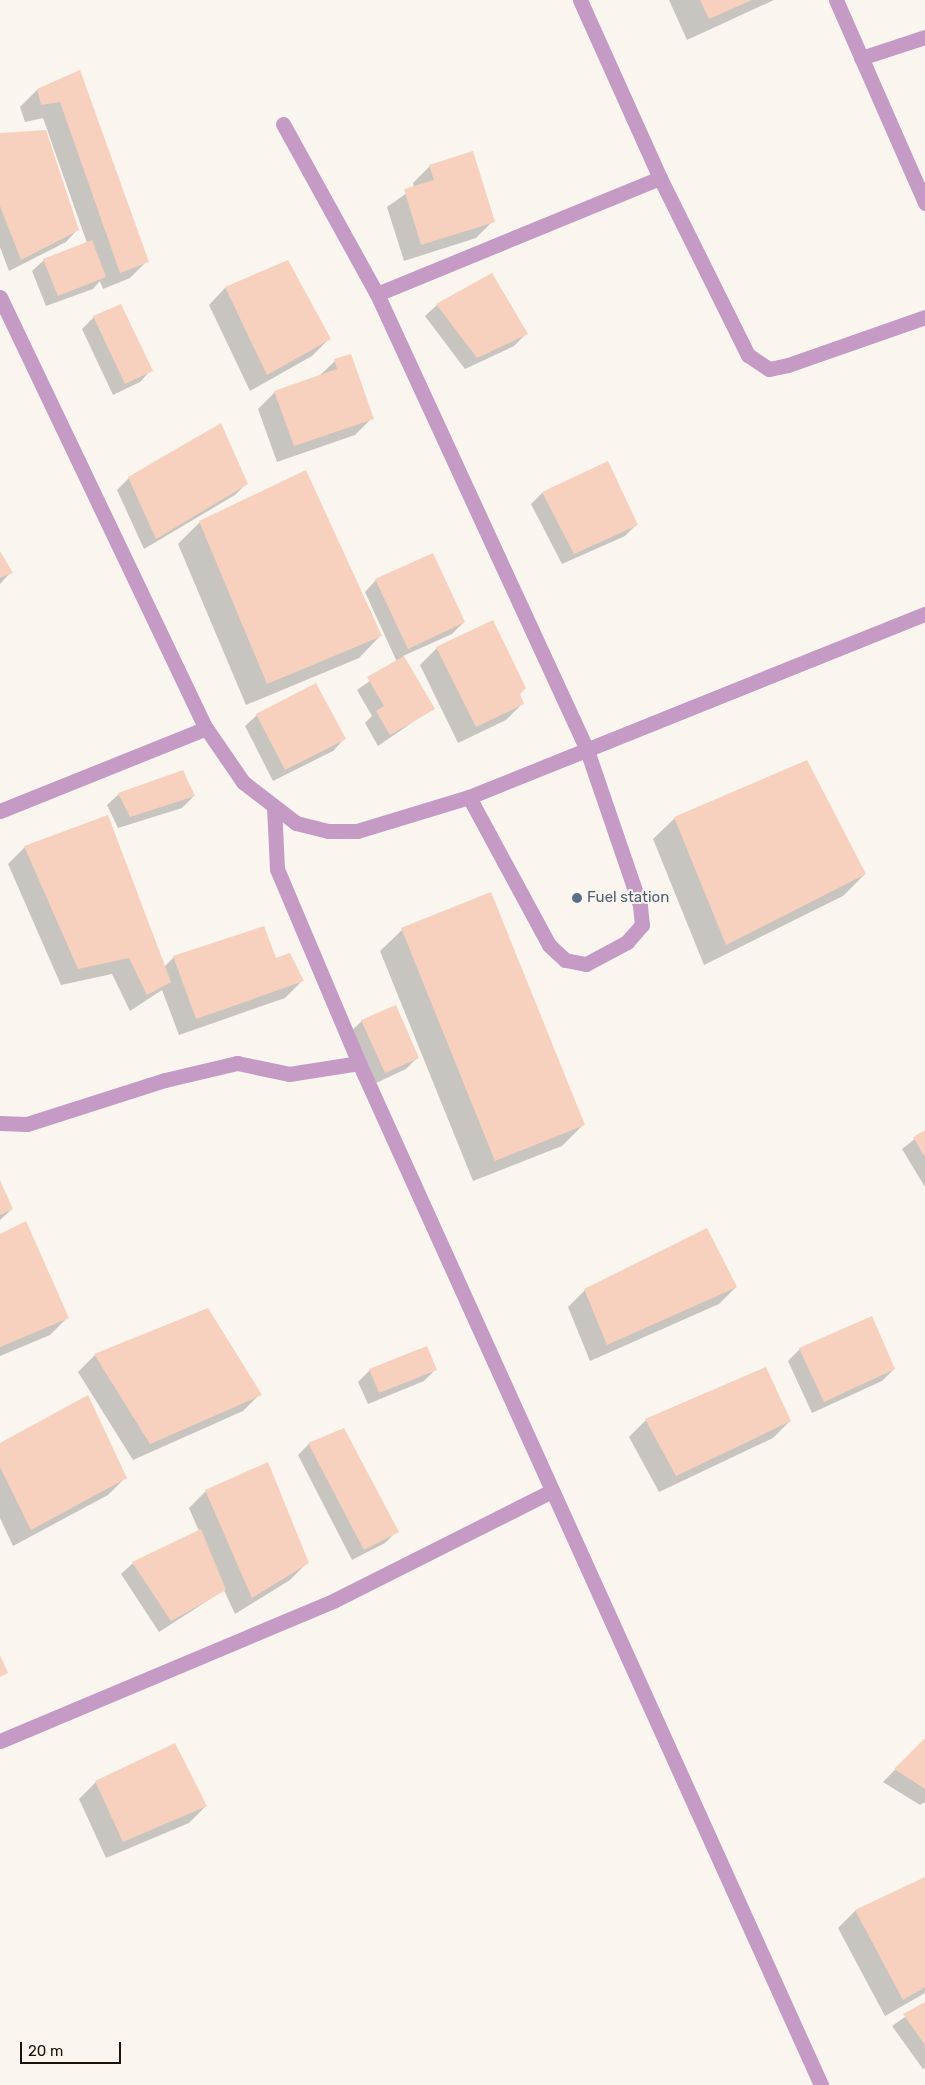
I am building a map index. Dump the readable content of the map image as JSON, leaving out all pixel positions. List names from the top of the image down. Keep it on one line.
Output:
{"places":["Fuel station"],"scale_bar":"20 m"}
